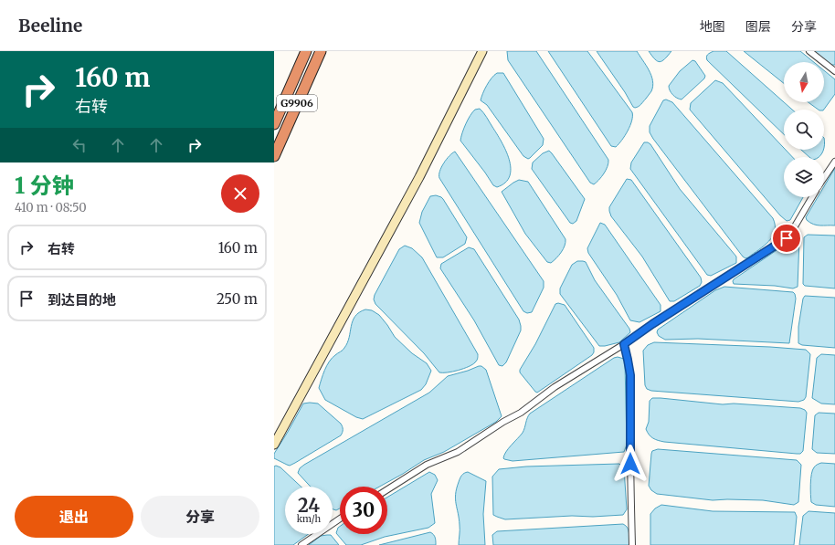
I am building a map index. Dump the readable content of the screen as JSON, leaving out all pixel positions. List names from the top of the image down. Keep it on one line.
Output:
{"streets":{"highway":["G9906"]},"north":"bottom","page":{"header":"Beeline","nav":["地图","图层","分享"],"turn":["160 m","右转"],"heading":["1 分钟","410 m · 08:50"],"list":[{"name":"右转","value":"160 m"},{"name":"到达目的地","value":"250 m"}],"speed":"24 km/h","limit":"30","buttons":["退出","分享"]}}
